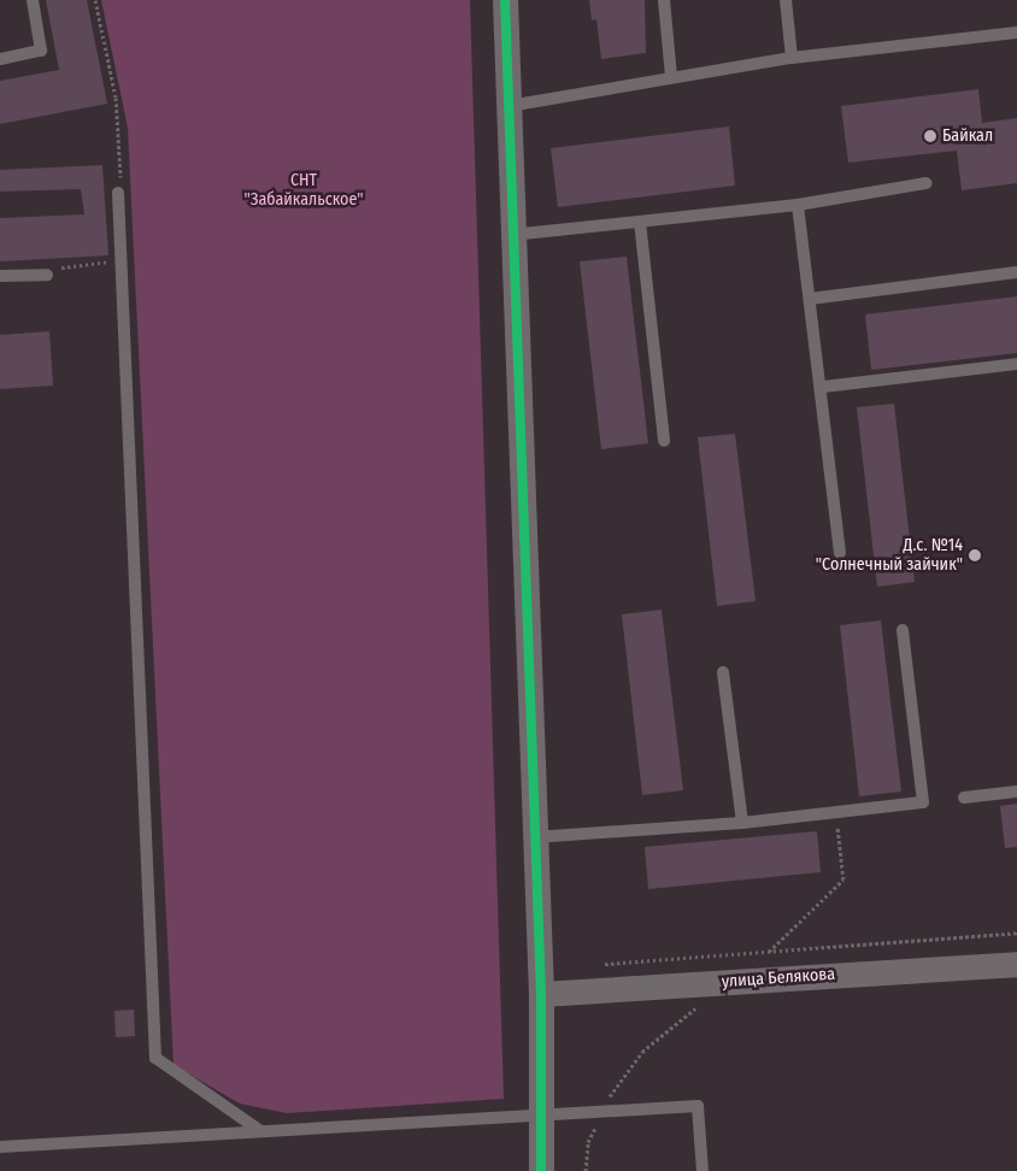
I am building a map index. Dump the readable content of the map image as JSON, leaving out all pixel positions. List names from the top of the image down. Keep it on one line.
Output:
{"streets":{"street":["улица Белякова"]},"parks":["СНТ \"Забайкальское\""],"places":["Байкал","Д.с. №14 \"Солнечный зайчик\""]}
